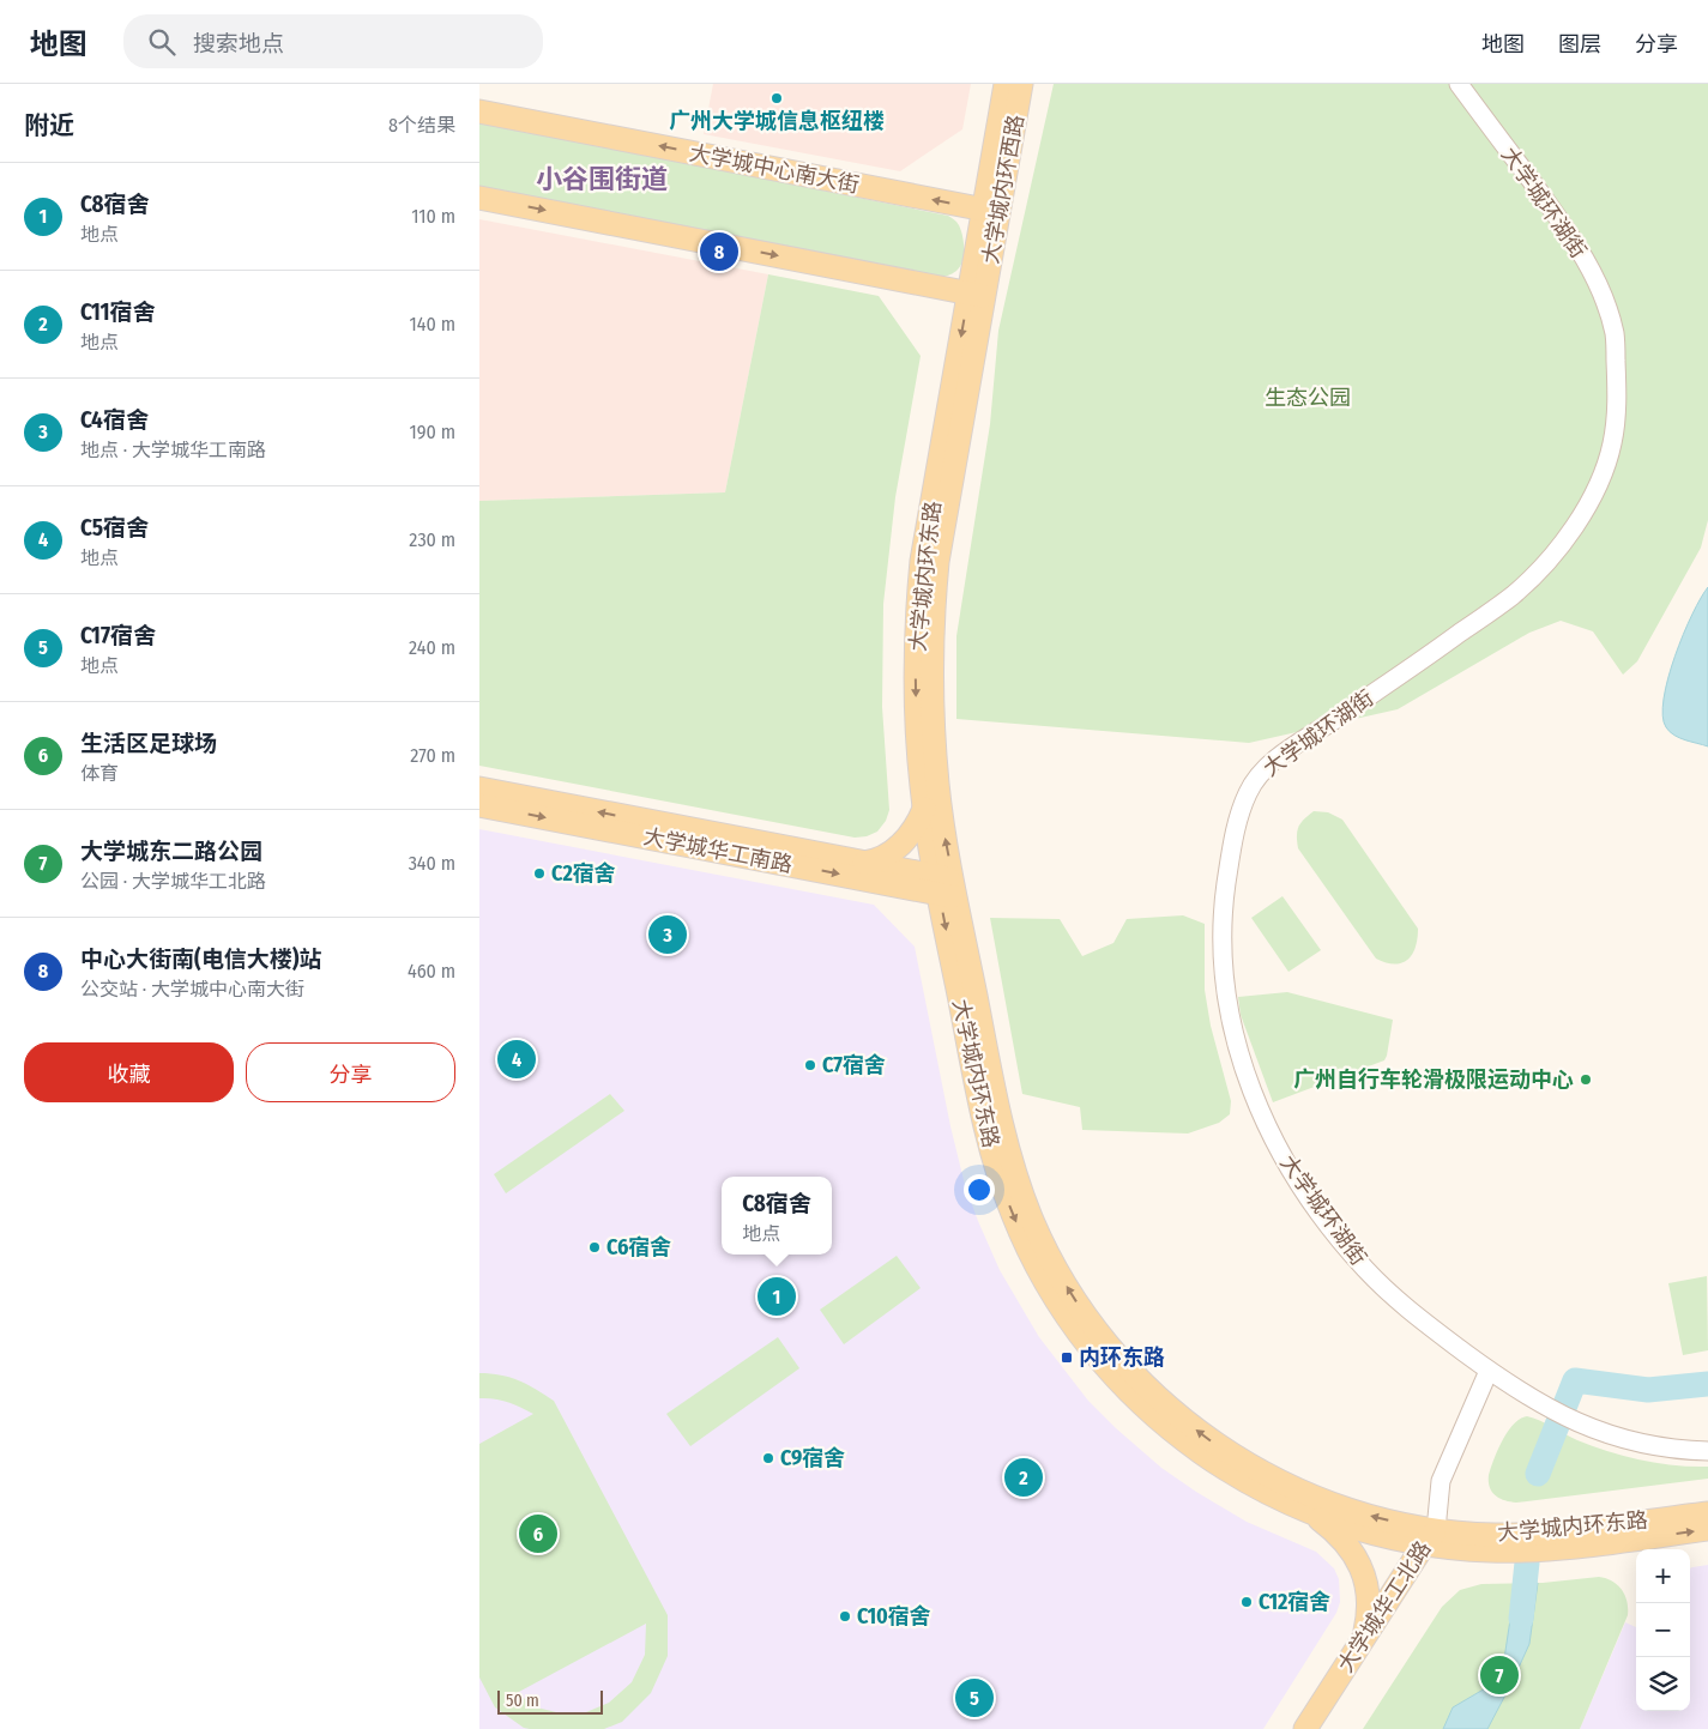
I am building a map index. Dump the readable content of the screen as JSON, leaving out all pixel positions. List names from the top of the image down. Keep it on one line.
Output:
{"streets":{"main road":["大学城中心南大街","大学城内环西路","大学城内环东路","大学城华工南路","大学城华工北路"],"street":["大学城环湖街"]},"crossings":[["大学城中心南大街","大学城内环西路"],["大学城内环西路","大学城内环东路"],["大学城内环东路","大学城华工南路"],["大学城内环东路","大学城华工北路"]],"districts":["小谷围街道"],"parks":["生态公园"],"places":{"other":["广州大学城信息枢纽楼","C2宿舍","C7宿舍","广州自行车轮滑极限运动中心","C6宿舍","C9宿舍","C12宿舍","C10宿舍"],"transit":["内环东路"]},"scale_bar":"50 m","page":{"header":"地图","search":"搜索地点","nav":["地图","图层","分享"],"heading":["附近","8个结果"],"list":[{"mark":"1","name":"C8宿舍","note":"地点","value":"110 m"},{"mark":"2","name":"C11宿舍","note":"地点","value":"140 m"},{"mark":"3","name":"C4宿舍","note":"地点 · 大学城华工南路","value":"190 m"},{"mark":"4","name":"C5宿舍","note":"地点","value":"230 m"},{"mark":"5","name":"C17宿舍","note":"地点","value":"240 m"},{"mark":"6","name":"生活区足球场","note":"体育","value":"270 m"},{"mark":"7","name":"大学城东二路公园","note":"公园 · 大学城华工北路","value":"340 m"},{"mark":"8","name":"中心大街南(电信大楼)站","note":"公交站 · 大学城中心南大街","value":"460 m"}],"pins":["8","3","4","1","2","6","7","5"],"buttons":["收藏","分享"],"popup":["C8宿舍","地点"],"map_buttons":["+","−"],"scale":"50 m"}}
